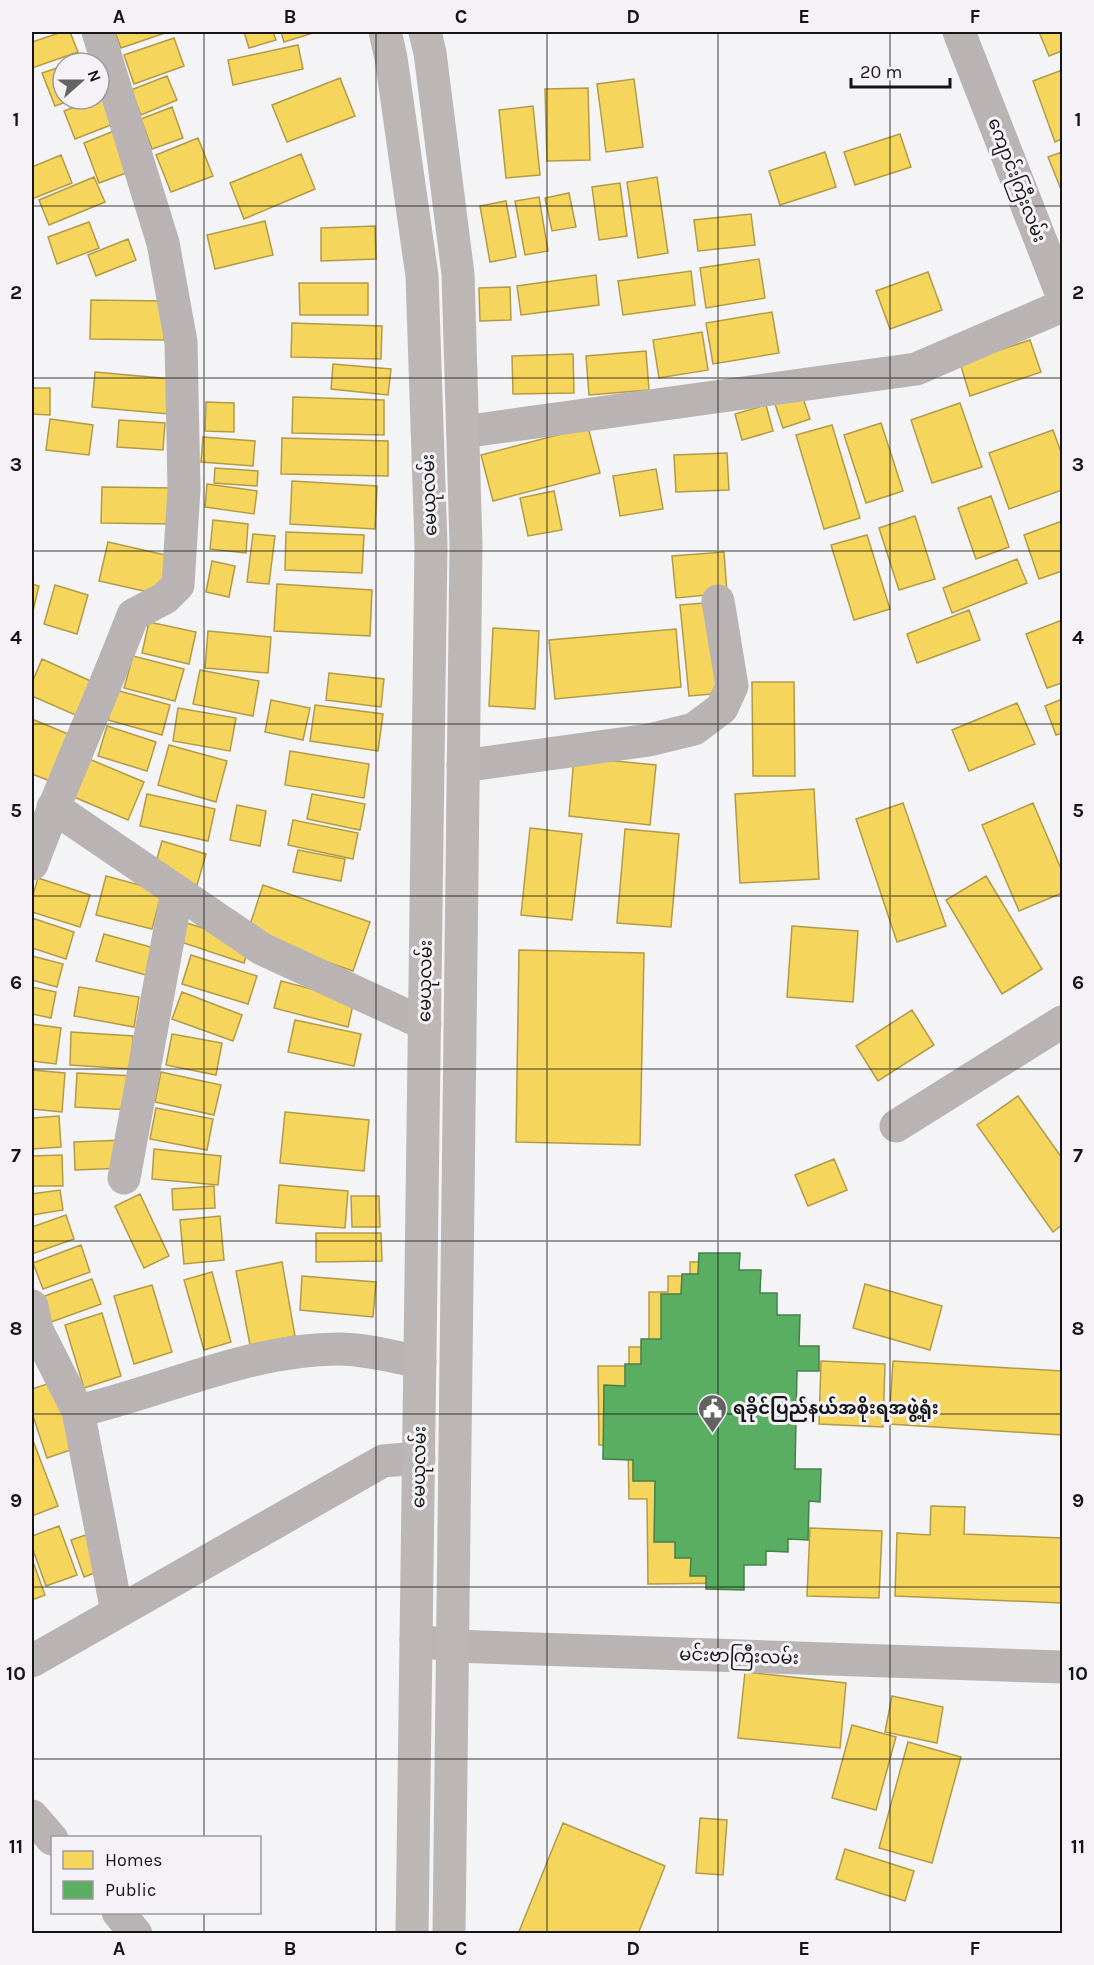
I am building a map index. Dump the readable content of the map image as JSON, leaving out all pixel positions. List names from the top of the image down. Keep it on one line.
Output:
{"streets":{"main road":["မေယုလမ်း"],"street":["ကျောင်းကြီးလမ်း","မင်းဗာကြီးလမ်း"]},"crossings":[["မေယုလမ်း","မင်းဗာကြီးလမ်း"]],"places":{"public building":["ရခိုင်ပြည်နယ်အစိုးရအဖွဲ့ရုံး"]},"legend":["Homes","Public"],"scale_bar":"20 m","north":"right","grid":{"columns":["A","B","C","D","E","F"],"rows":["1","2","3","4","5","6","7","8","9","10","11"]}}
